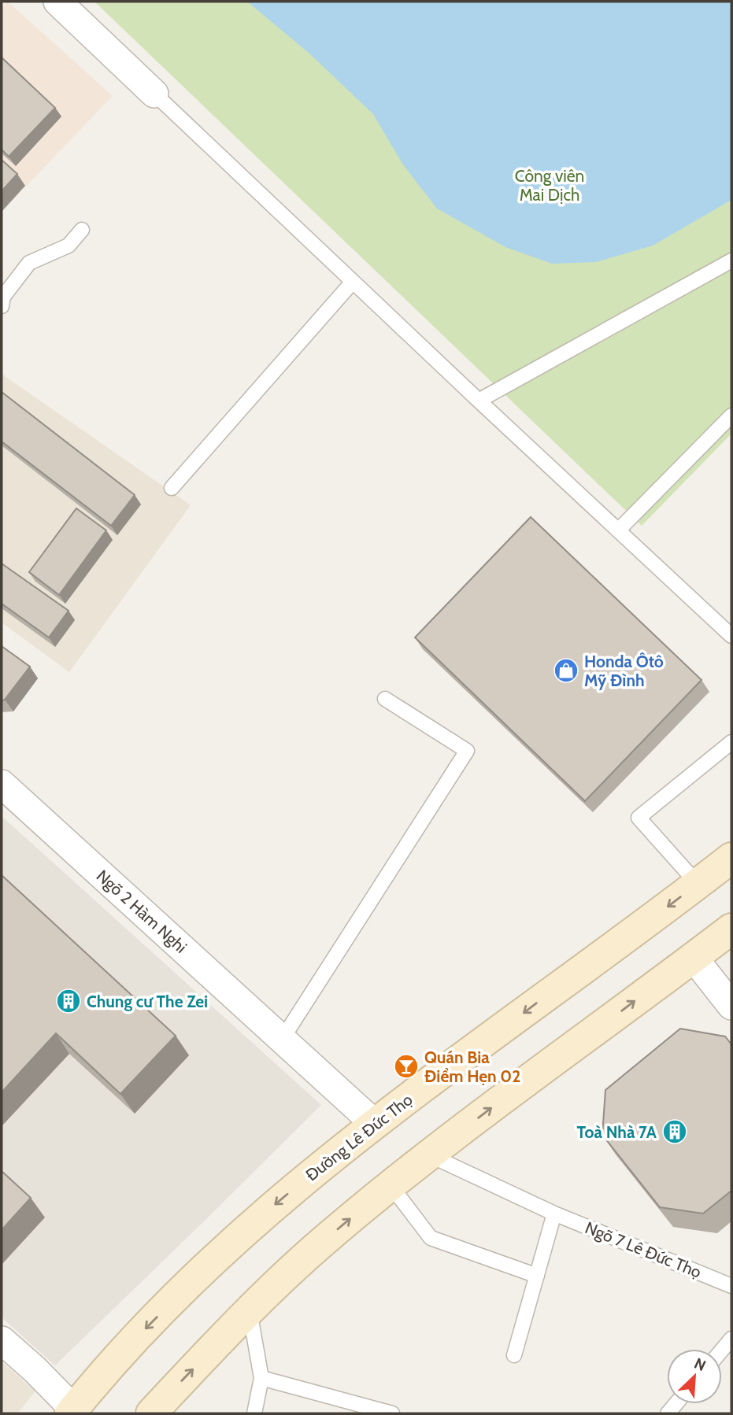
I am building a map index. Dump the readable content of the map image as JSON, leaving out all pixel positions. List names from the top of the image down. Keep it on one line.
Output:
{"streets":{"main road":["Đường Lê Đức Thọ"],"street":["Ngõ 2 Hàm Nghi"],"lane":["Ngõ 7 Lê Đức Thọ"]},"crossings":[["Ngõ 2 Hàm Nghi","Đường Lê Đức Thọ"]],"parks":["Công viên Mai Dịch"],"places":{"shop":["Honda Ôtô Mỹ Đình"],"building":["Chung cư The Zei","Toà Nhà 7A"],"bar":["Quán Bia Điểm Hẹn 02"]},"north":"top right"}
